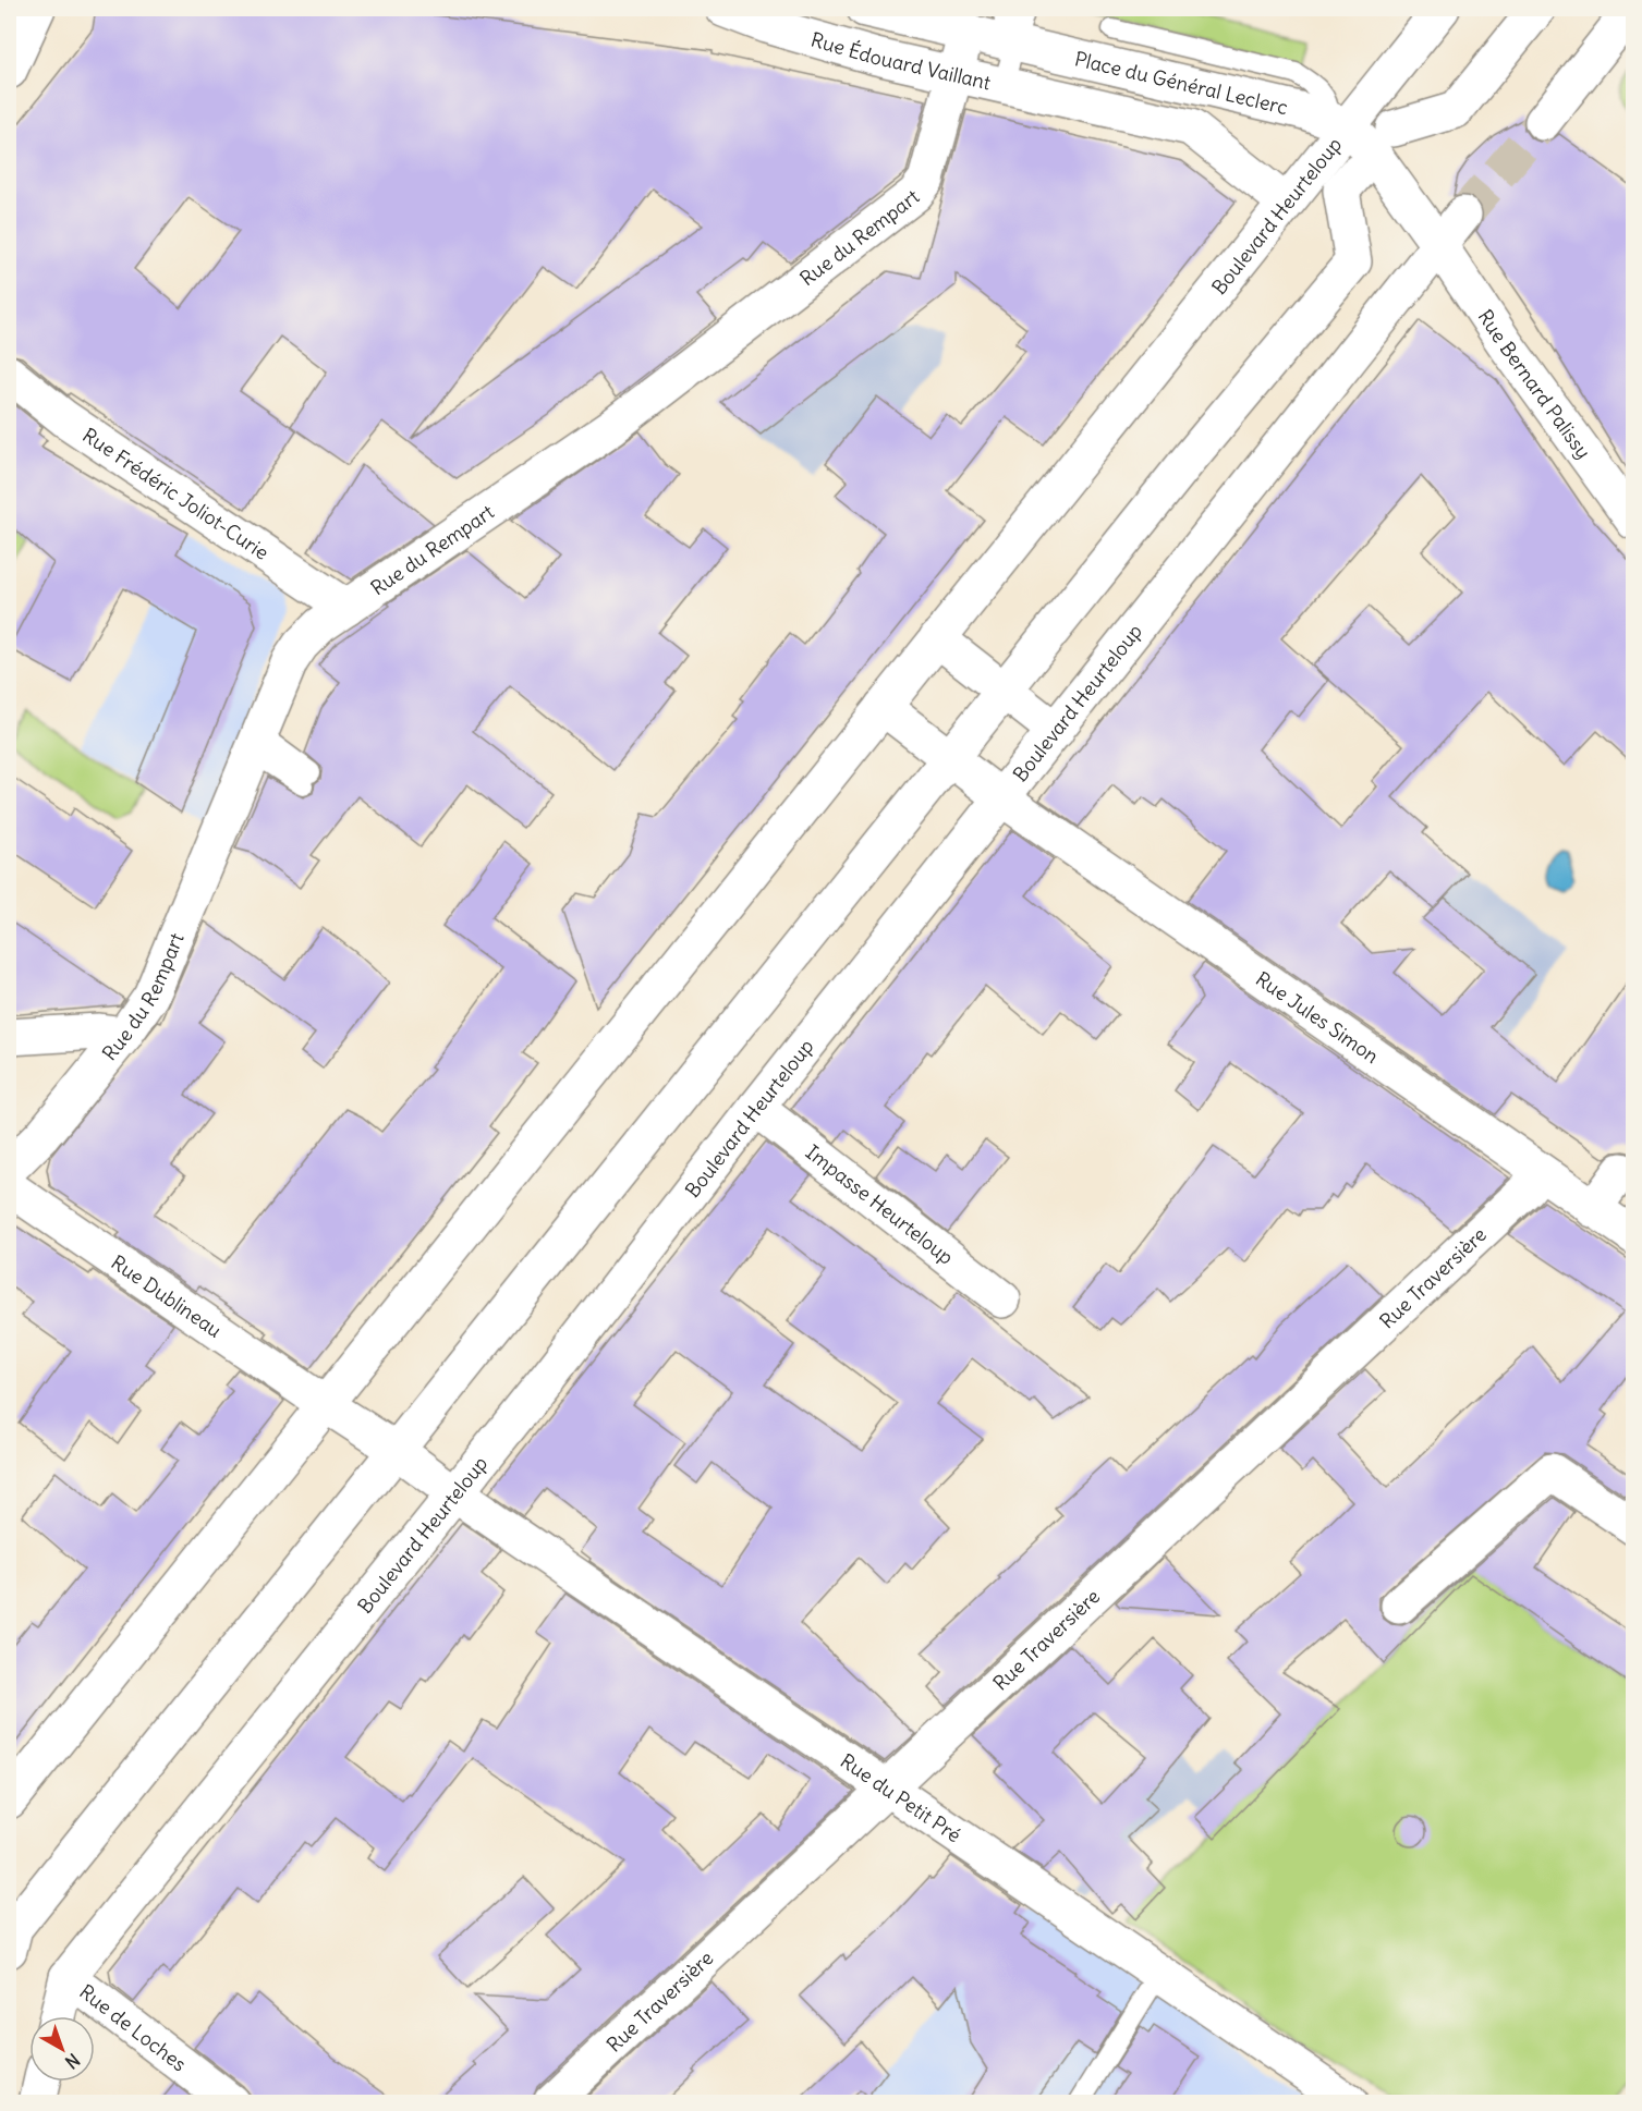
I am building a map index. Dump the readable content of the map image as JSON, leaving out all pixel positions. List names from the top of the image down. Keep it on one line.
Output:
{"streets":{"street":["Rue Édouard Vaillant","Place du Général Leclerc","Boulevard Heurteloup","Rue du Rempart","Rue Bernard Palissy","Rue Frédéric Joliot-Curie","Rue Jules Simon","Impasse Heurteloup","Rue Traversière","Rue Dublineau","Rue du Petit Pré","Rue de Loches"]},"crossings":[["Rue Édouard Vaillant","Place du Général Leclerc"],["Rue Édouard Vaillant","Rue du Rempart"],["Place du Général Leclerc","Boulevard Heurteloup"],["Place du Général Leclerc","Rue Bernard Palissy"],["Boulevard Heurteloup","Rue Bernard Palissy"],["Boulevard Heurteloup","Rue Jules Simon"],["Boulevard Heurteloup","Impasse Heurteloup"],["Boulevard Heurteloup","Rue Dublineau"],["Boulevard Heurteloup","Rue du Petit Pré"],["Boulevard Heurteloup","Rue de Loches"],["Rue du Rempart","Rue Frédéric Joliot-Curie"],["Rue Jules Simon","Rue Traversière"],["Rue Traversière","Rue du Petit Pré"],["Rue Dublineau","Rue du Petit Pré"]],"north":"bottom right"}
